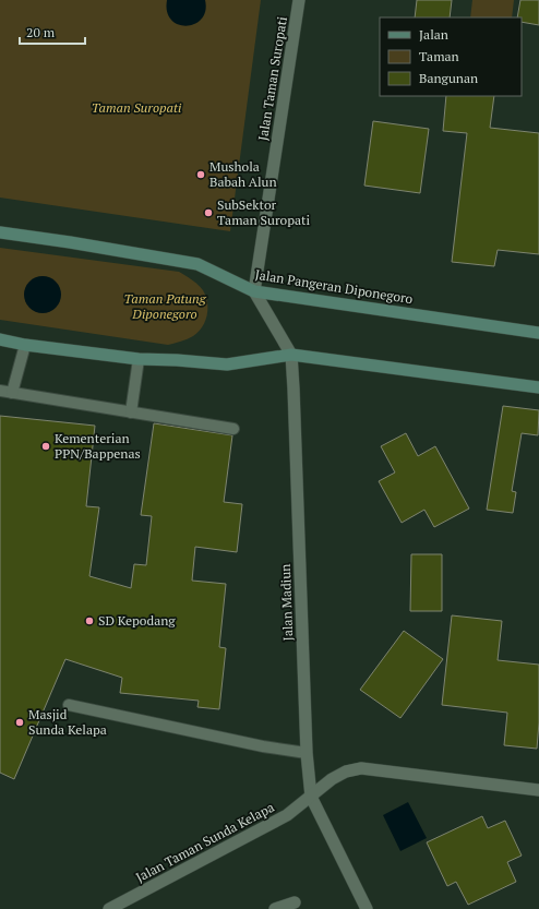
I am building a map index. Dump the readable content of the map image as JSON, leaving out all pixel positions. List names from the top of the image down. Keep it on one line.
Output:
{"streets":{"main road":["Jalan Pangeran Diponegoro"],"street":["Jalan Taman Suropati","Jalan Madiun","Jalan Taman Sunda Kelapa"]},"crossings":[["Jalan Taman Suropati","Jalan Pangeran Diponegoro"],["Jalan Taman Suropati","Jalan Madiun"],["Jalan Pangeran Diponegoro","Jalan Madiun"],["Jalan Madiun","Jalan Taman Sunda Kelapa"]],"parks":["Taman Suropati","Taman Patung Diponegoro"],"places":["Mushola Babah Alun","SubSektor Taman Suropati","Kementerian PPN/Bappenas","SD Kepodang","Masjid Sunda Kelapa"],"legend":["Jalan","Taman","Bangunan"],"scale_bar":"20 m"}
